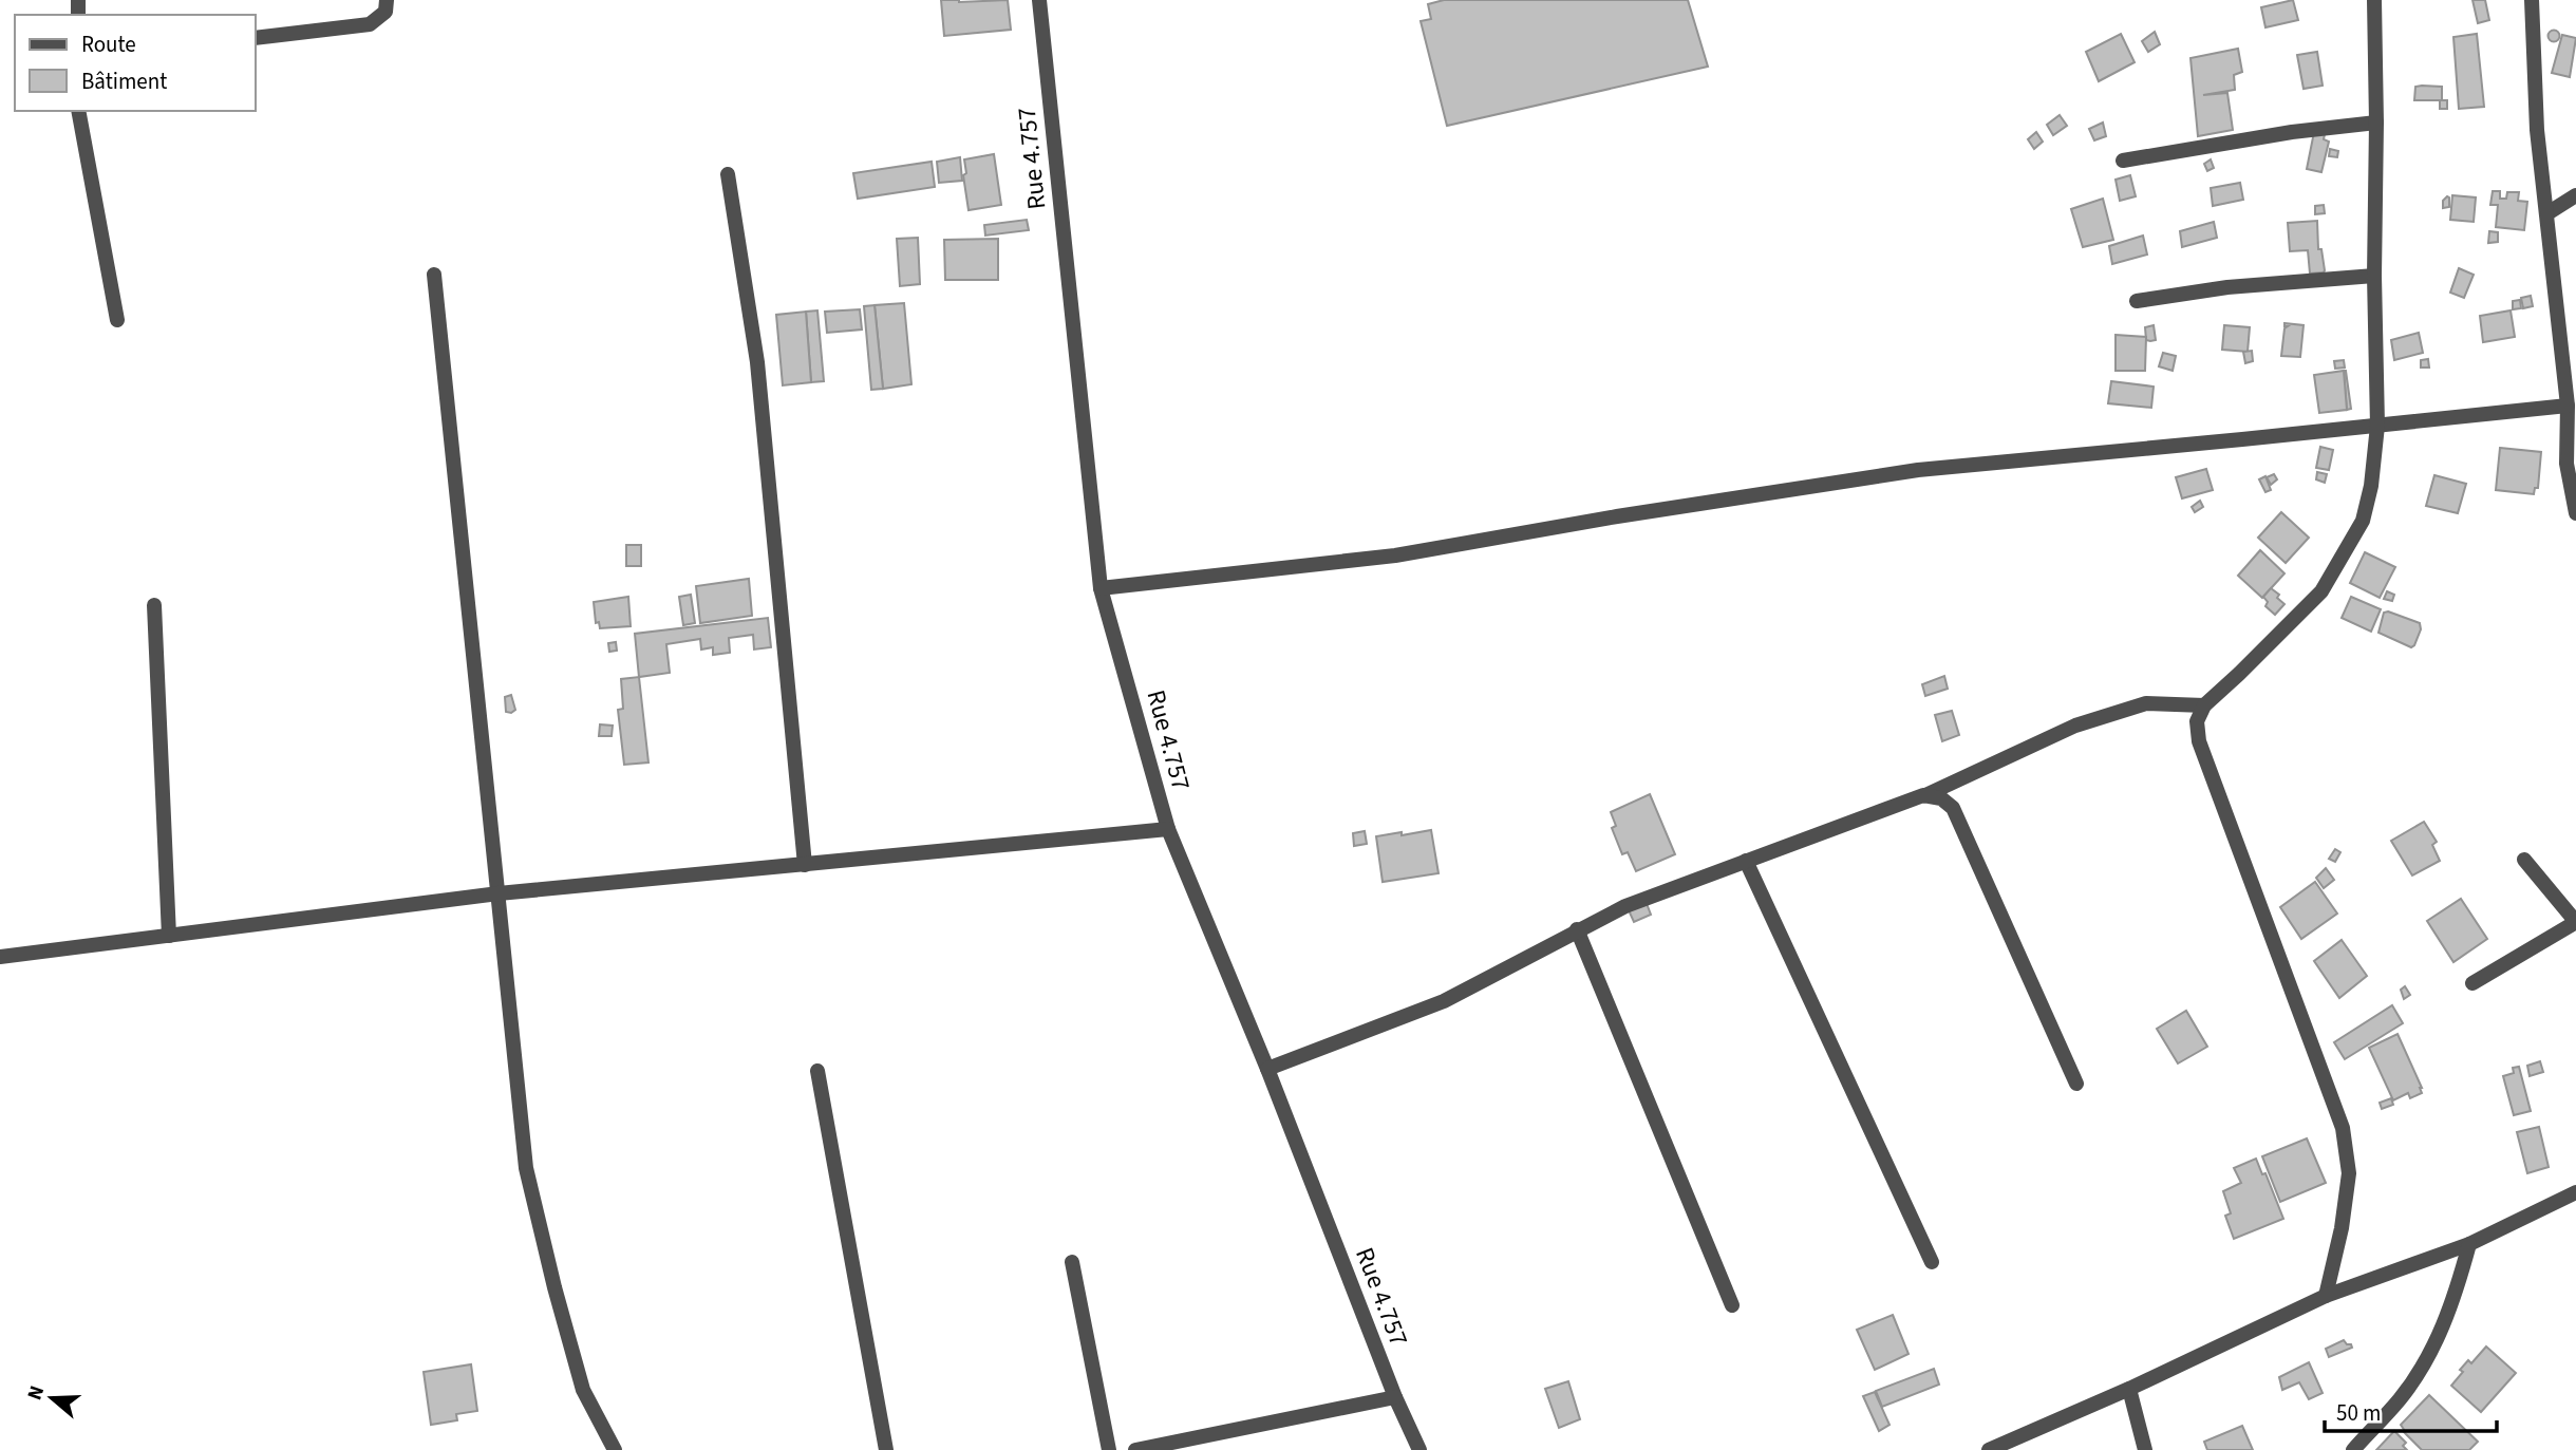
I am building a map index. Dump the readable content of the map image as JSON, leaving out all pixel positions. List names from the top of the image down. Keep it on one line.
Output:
{"streets":{"street":["Rue 4.757"]},"legend":["Route","Bâtiment"],"scale_bar":"50 m","north":"left"}
